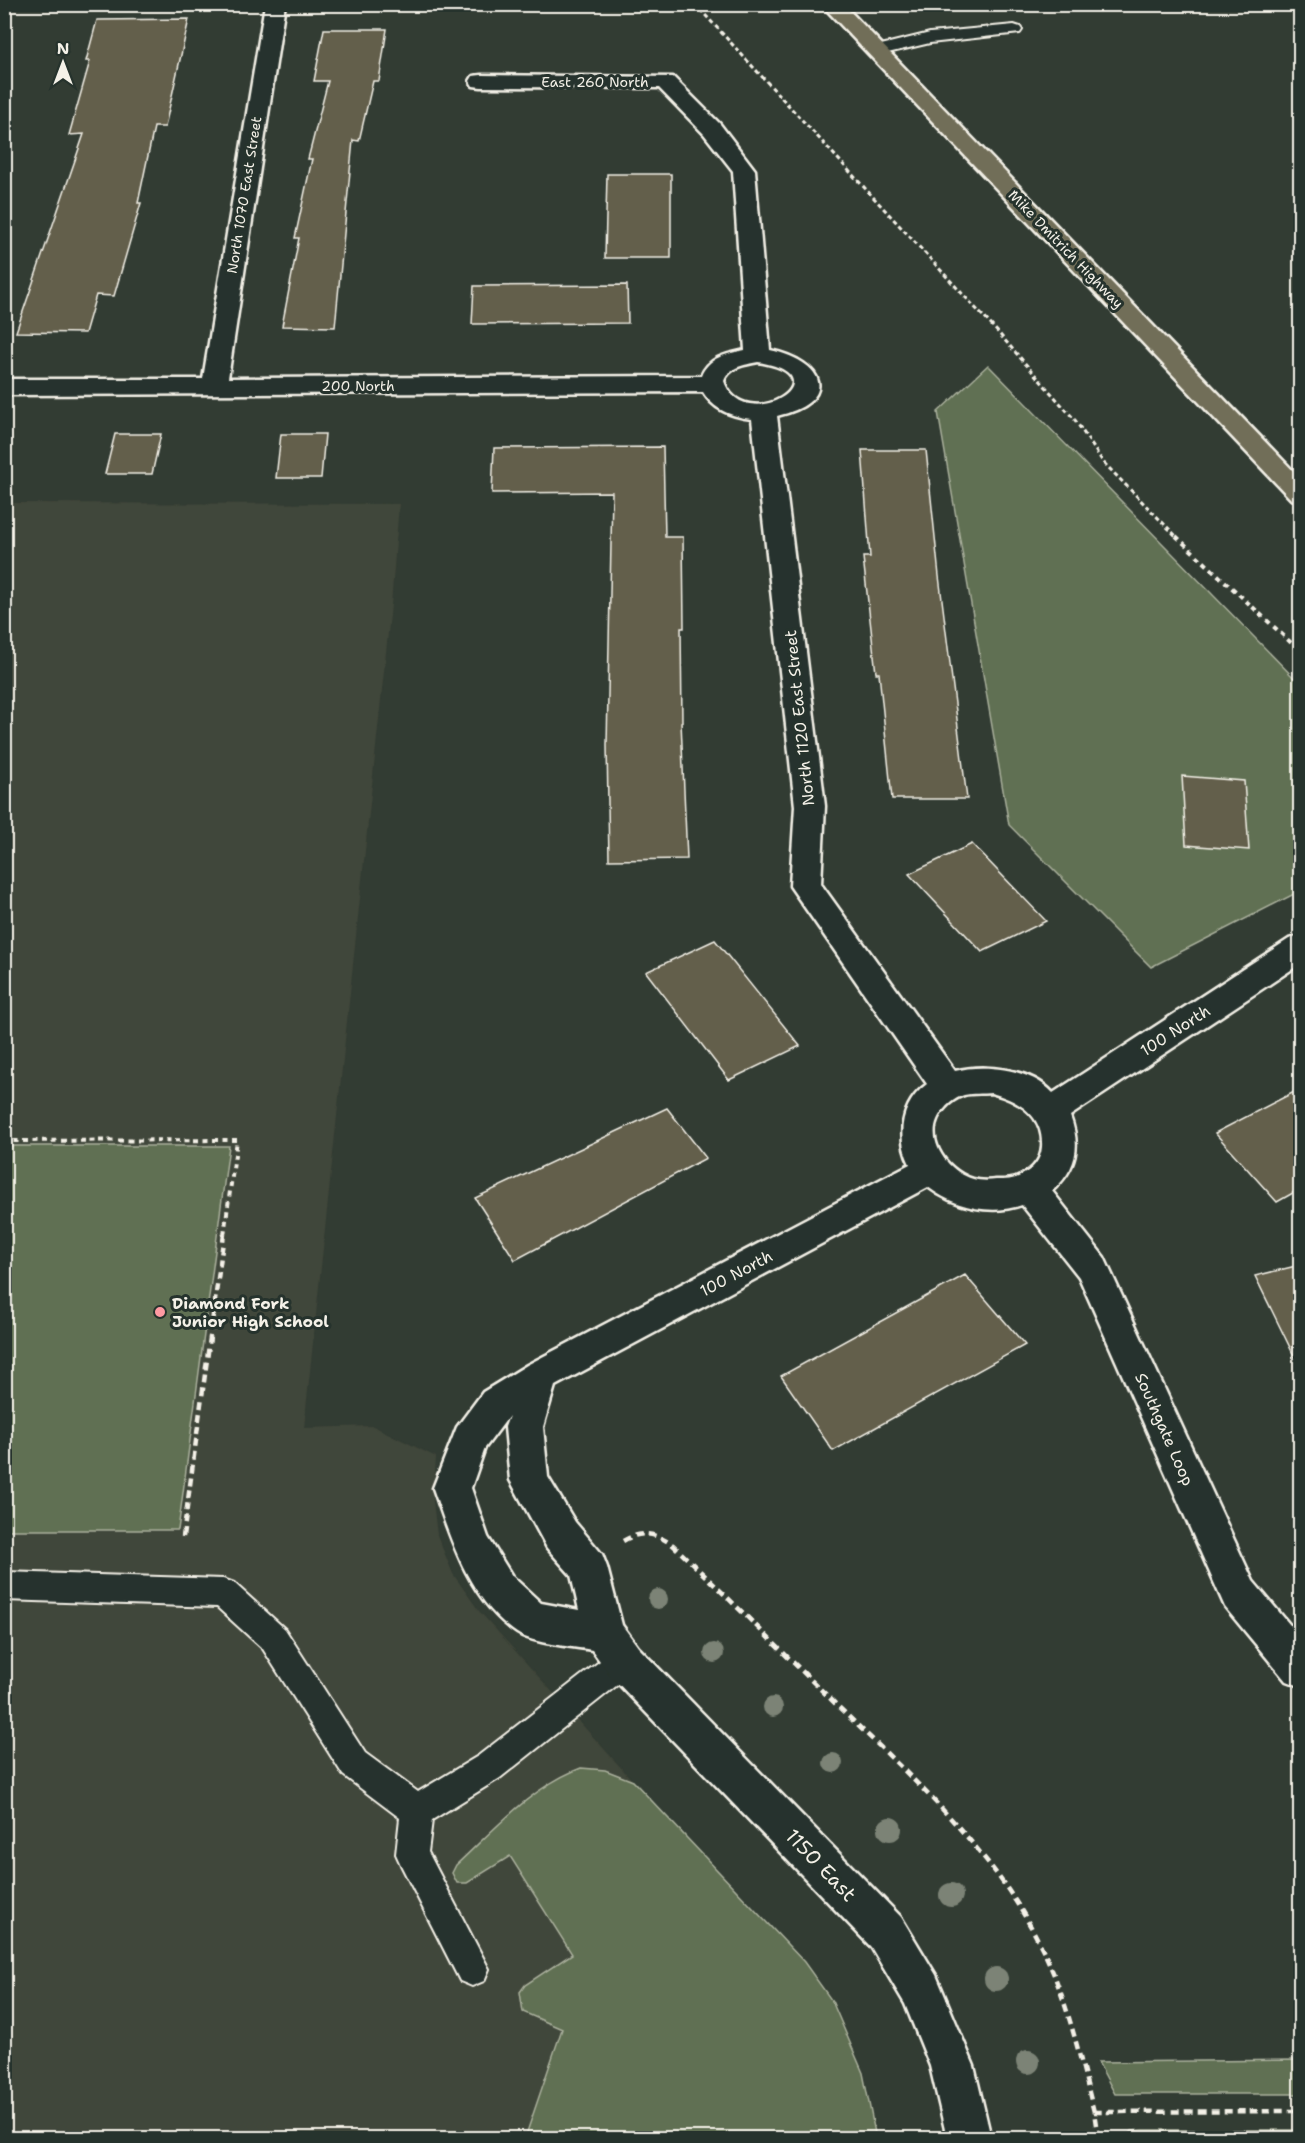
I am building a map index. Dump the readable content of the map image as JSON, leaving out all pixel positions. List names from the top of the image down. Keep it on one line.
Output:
{"streets":{"highway":["Mike Dmitrich Highway"],"street":["East 260 North","North 1070 East Street","200 North","North 1120 East Street","100 North","Southgate Loop","1150 East"]},"crossings":[["East 260 North","200 North"],["East 260 North","North 1120 East Street"],["North 1070 East Street","200 North"],["200 North","North 1120 East Street"],["North 1120 East Street","100 North"],["North 1120 East Street","Southgate Loop"],["100 North","Southgate Loop"],["100 North","1150 East"]],"places":["Diamond Fork Junior High School"],"north":"top"}
